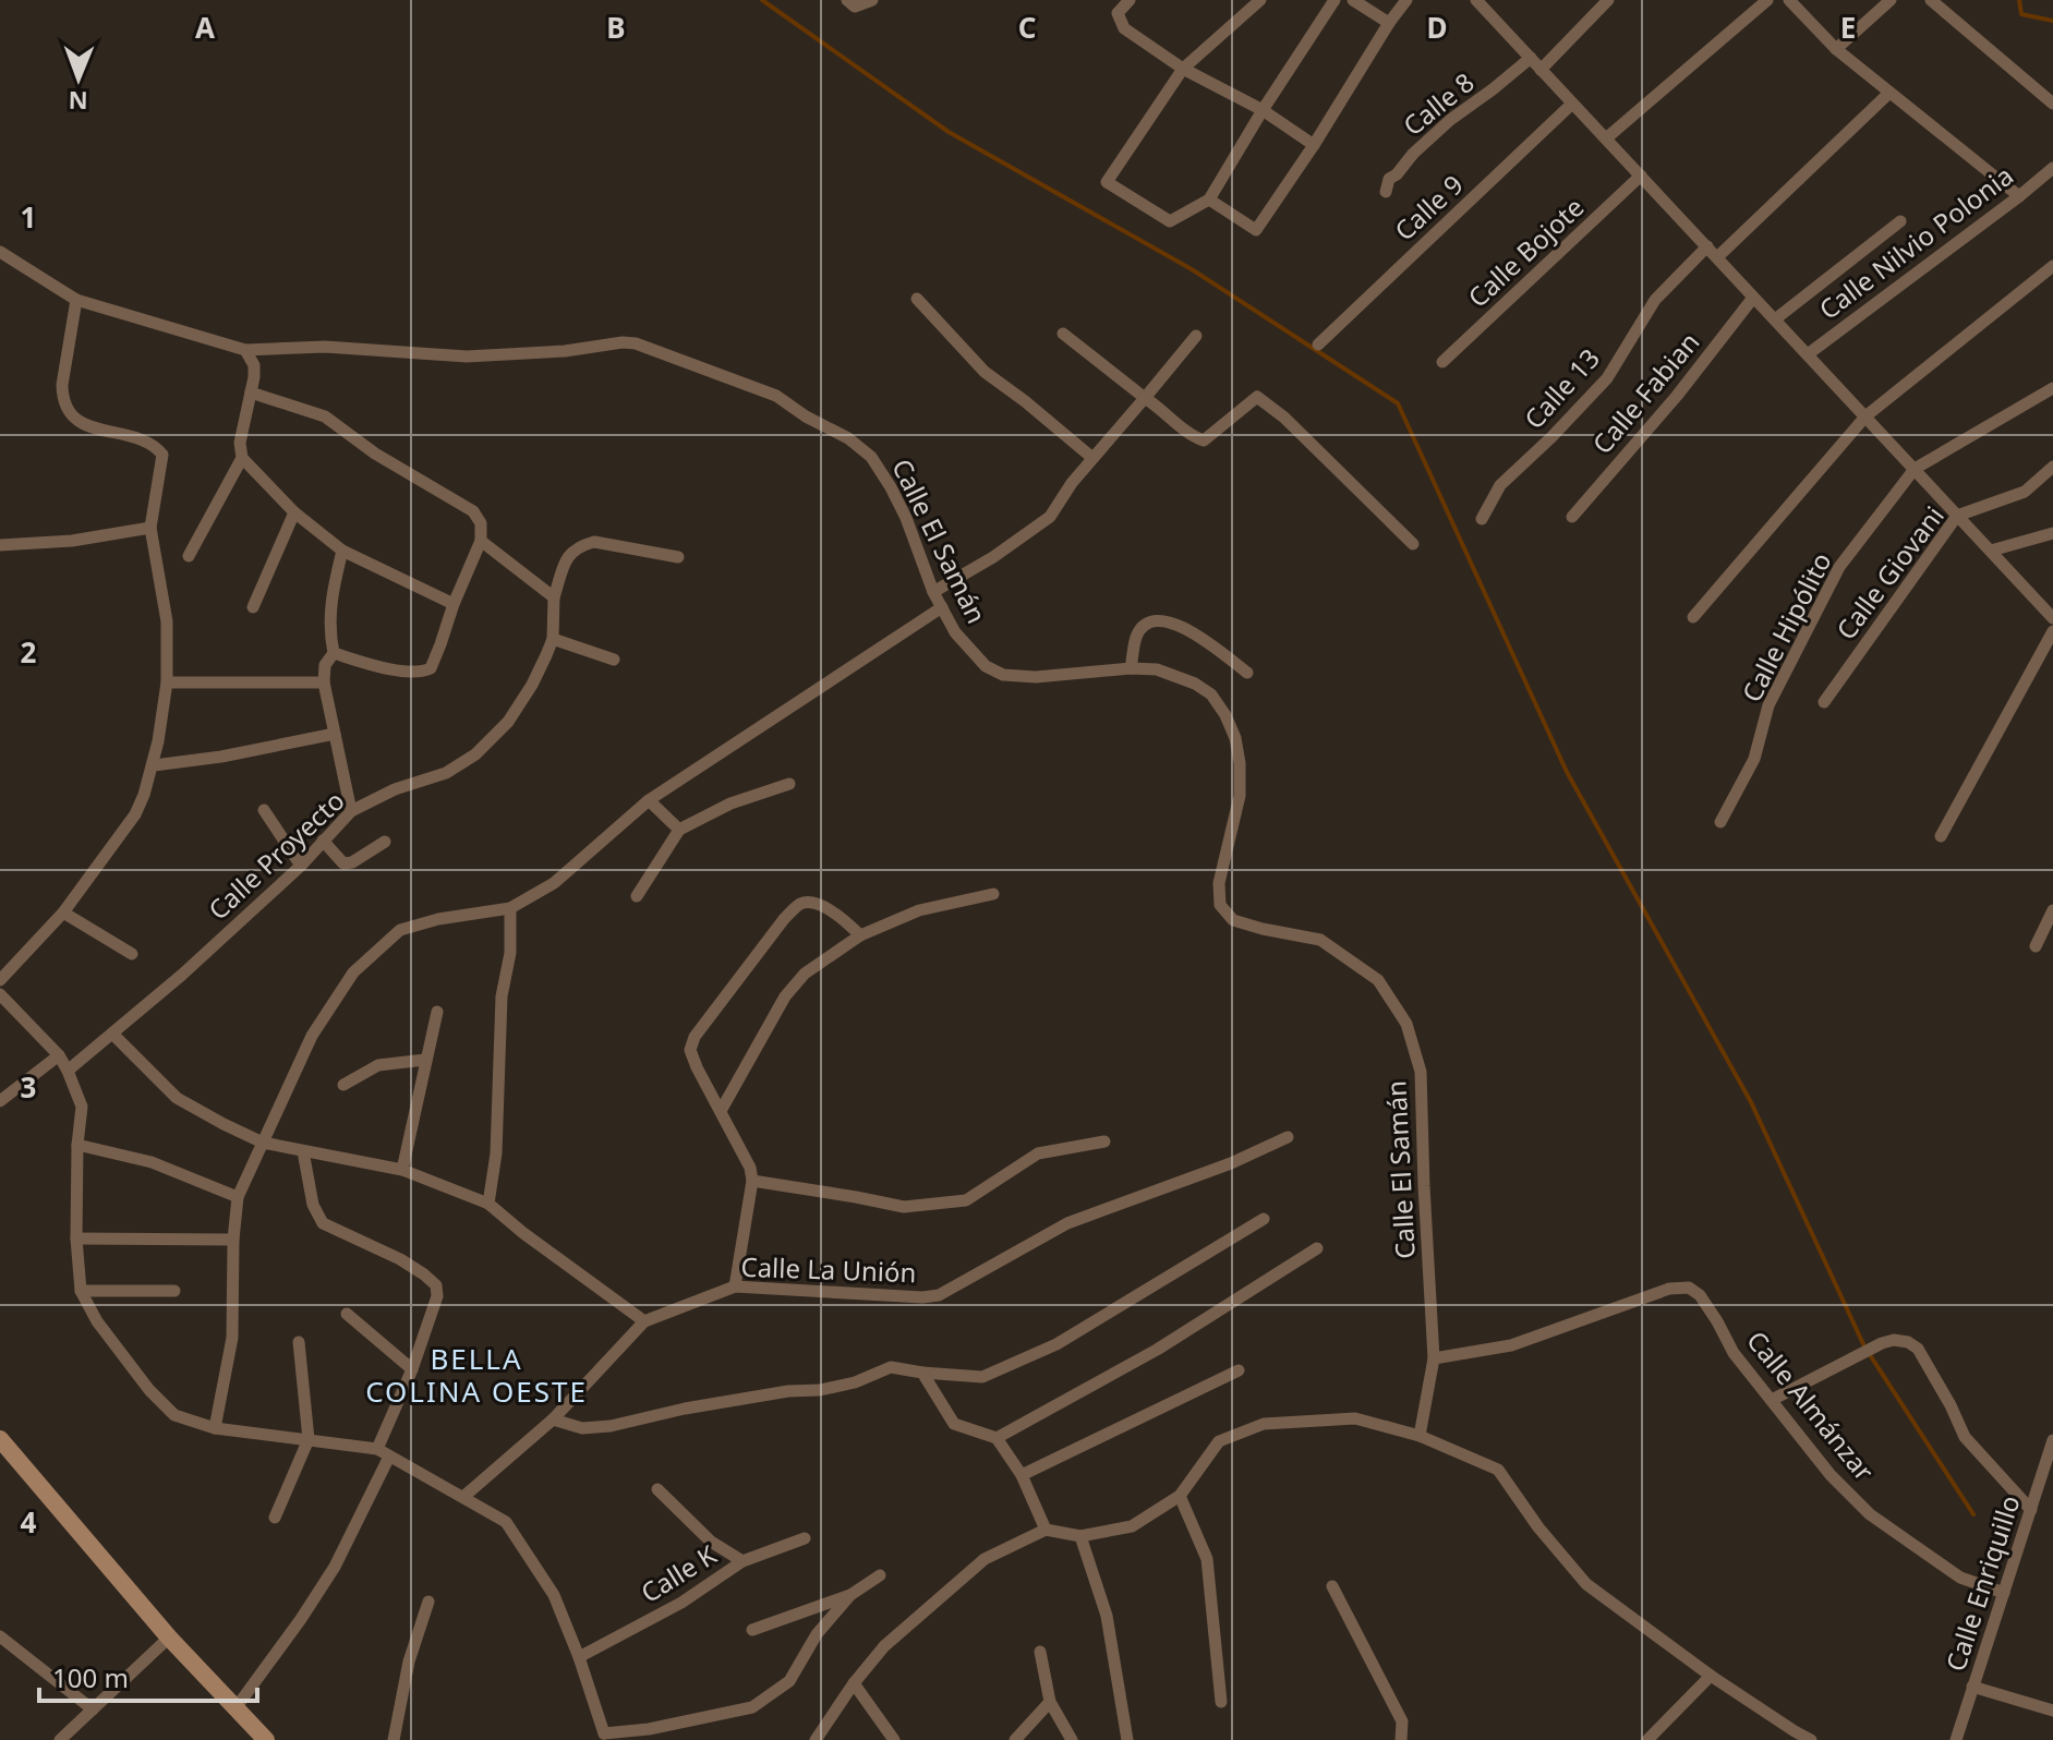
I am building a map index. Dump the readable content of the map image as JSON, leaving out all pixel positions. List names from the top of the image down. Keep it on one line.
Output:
{"streets":{"street":["Calle 8","Calle 9","Calle Nilvio Polonia","Calle Bojote","Calle 13","Calle Fabian","Calle El Samán","Calle Giovani","Calle Hipólito","Calle Proyecto","Calle La Unión","Calle Almánzar","Calle K","Calle Enriquillo"]},"crossings":[["Calle El Samán","Calle Almánzar"],["Calle Almánzar","Calle Enriquillo"]],"districts":["BELLA COLINA OESTE"],"scale_bar":"100 m","north":"bottom","grid":{"columns":["A","B","C","D","E"],"rows":["1","2","3","4"]}}
